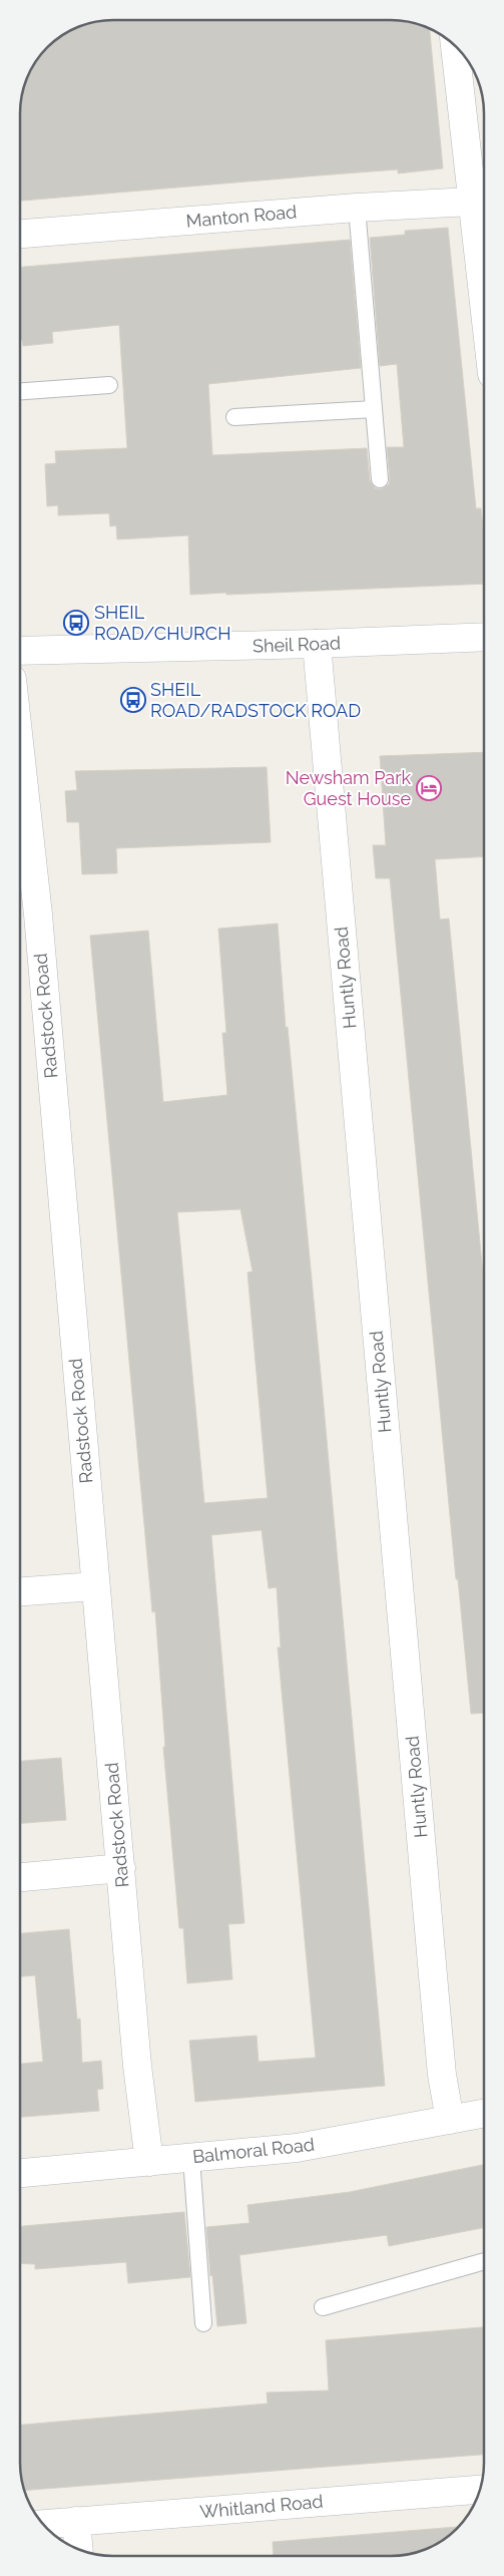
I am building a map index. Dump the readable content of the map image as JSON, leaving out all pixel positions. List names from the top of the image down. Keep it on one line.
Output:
{"streets":{"street":["Manton Road","Sheil Road","Huntly Road","Radstock Road","Balmoral Road","Whitland Road"]},"crossings":[["Sheil Road","Huntly Road"],["Huntly Road","Balmoral Road"],["Radstock Road","Balmoral Road"]],"places":{"bus stop":["SHEIL ROAD/CHURCH","SHEIL ROAD/RADSTOCK ROAD"],"hotel":["Newsham Park Guest House"]}}
